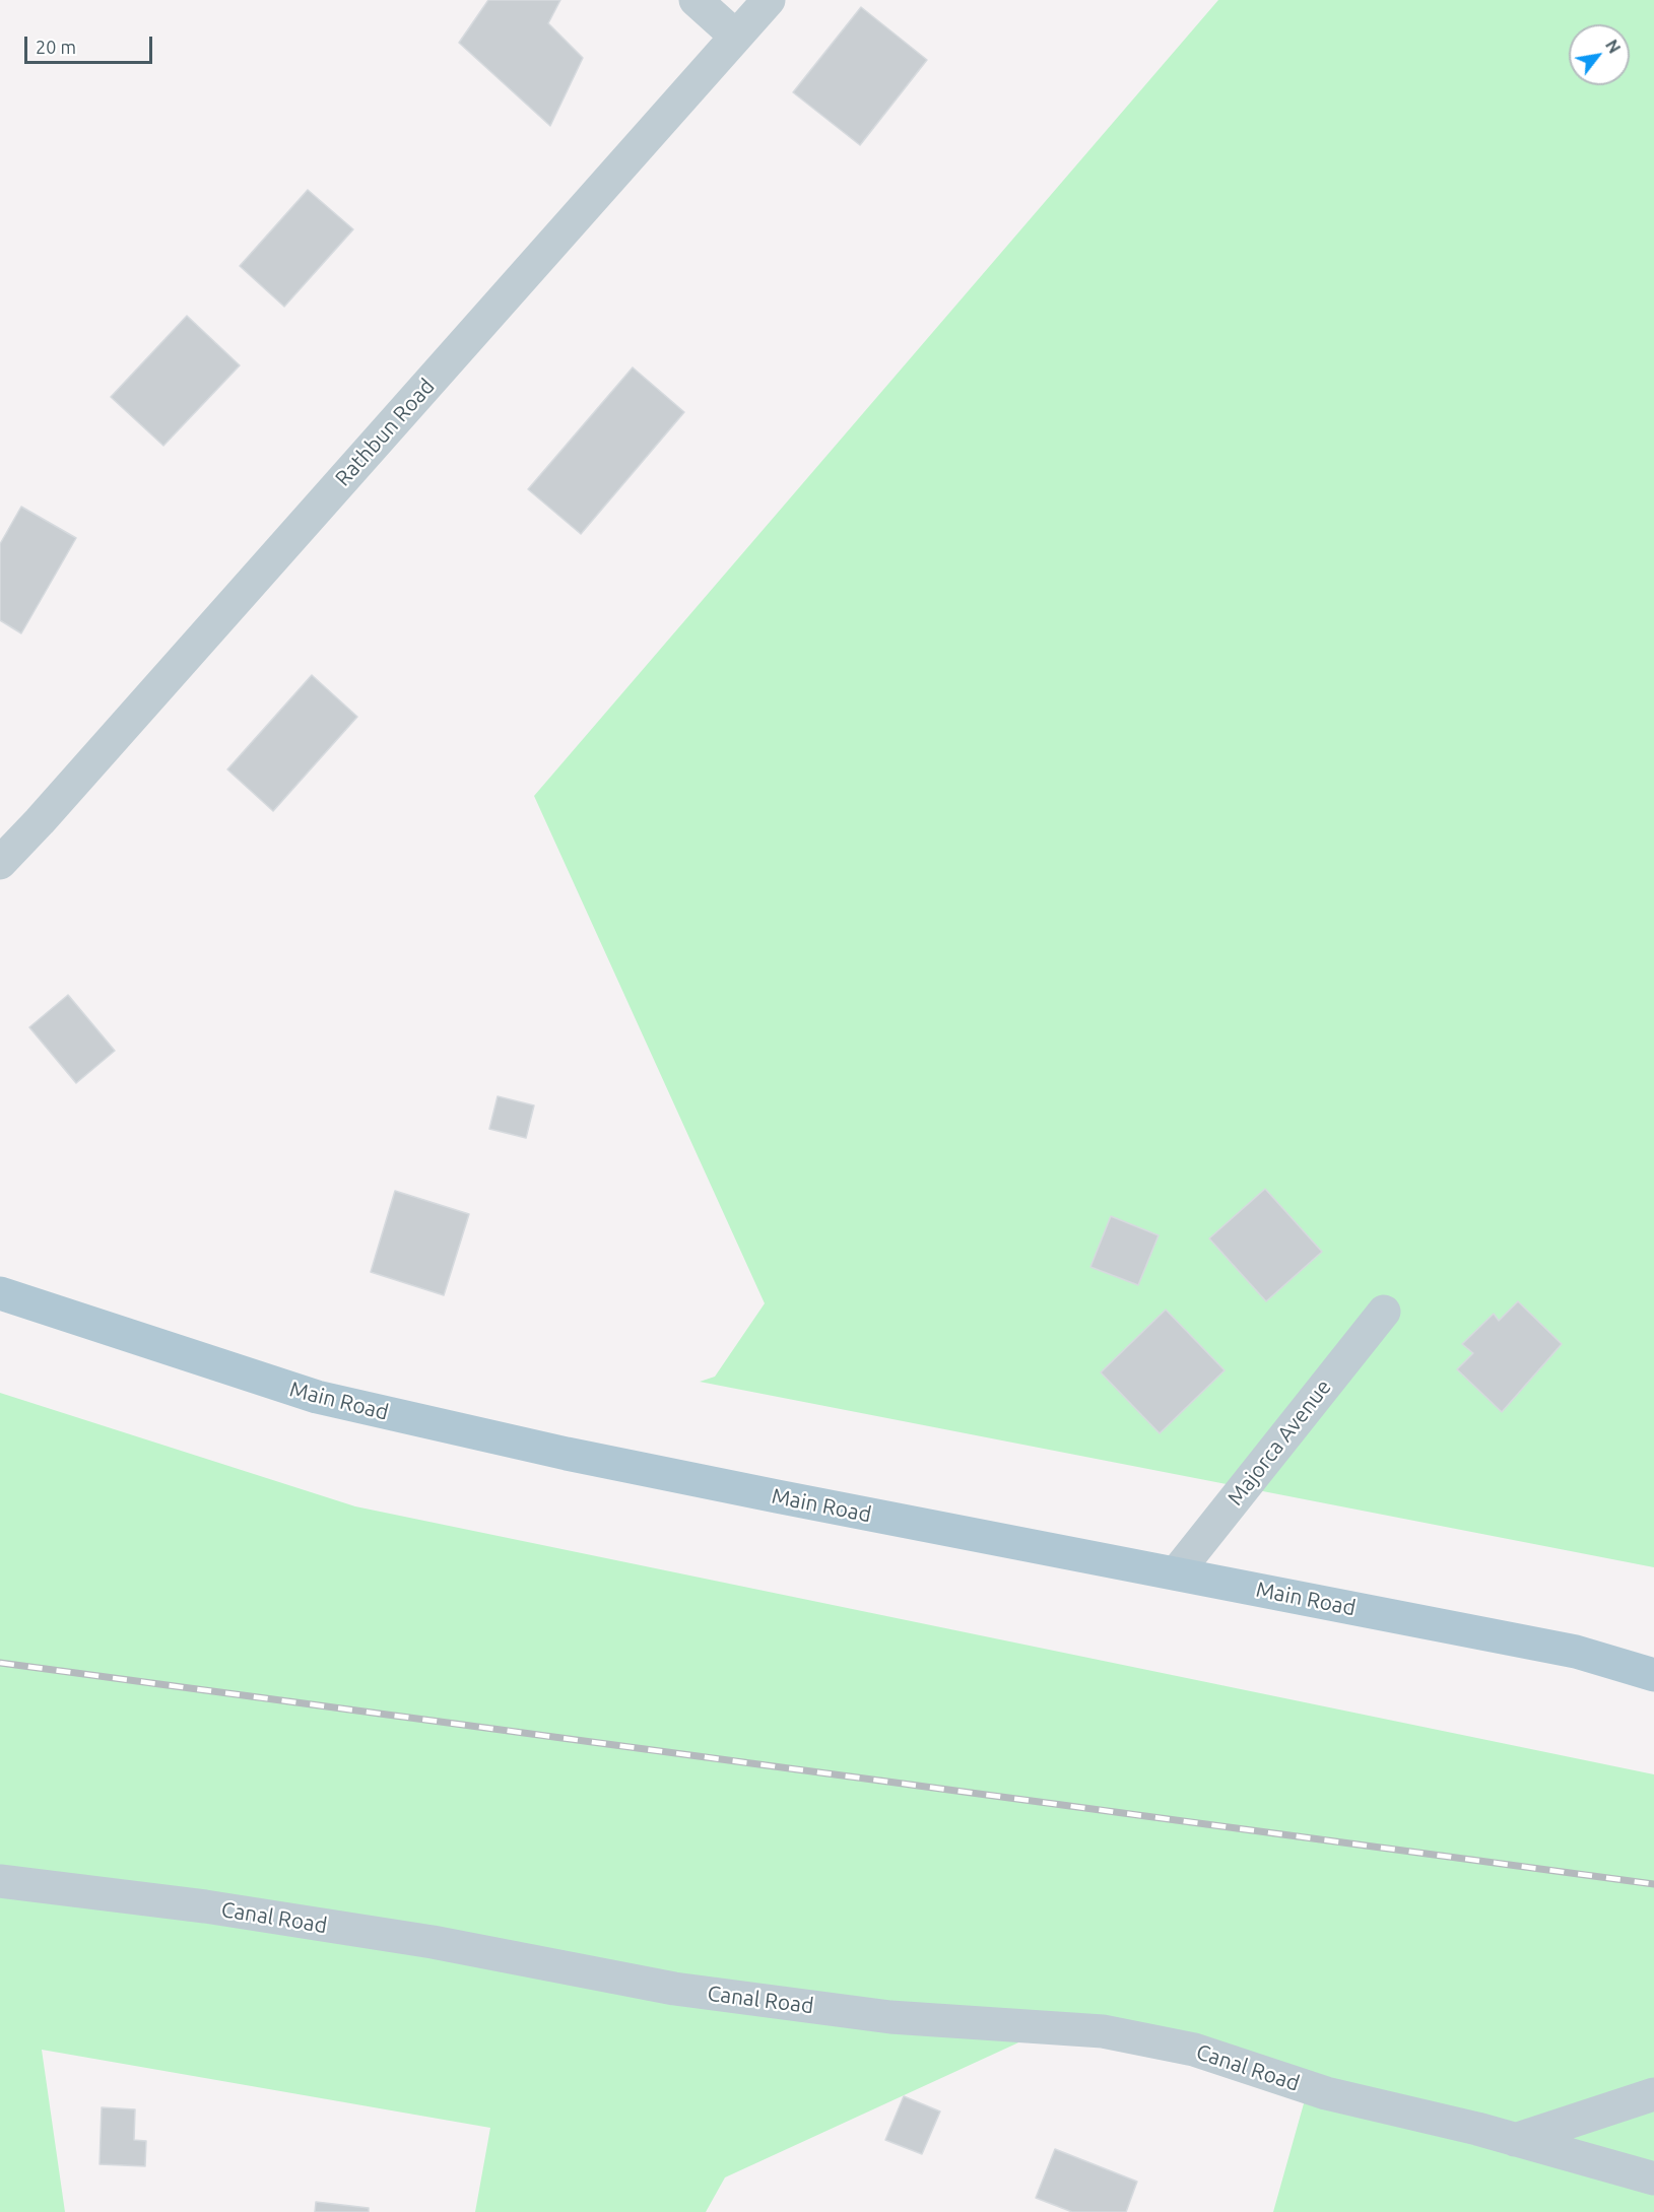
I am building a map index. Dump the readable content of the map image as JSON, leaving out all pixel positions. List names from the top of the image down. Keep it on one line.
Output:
{"streets":{"main road":["Main Road"],"street":["Rathbun Road","Majorca Avenue","Canal Road"]},"crossings":[["Main Road","Majorca Avenue"]],"scale_bar":"20 m","north":"top right"}
